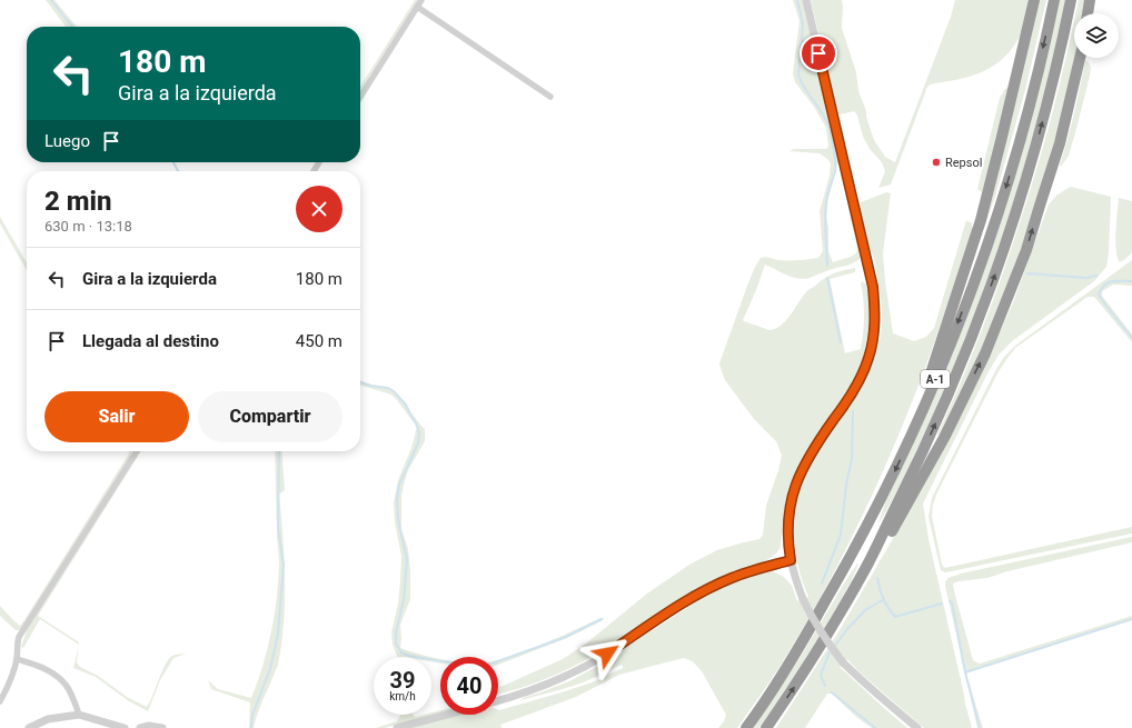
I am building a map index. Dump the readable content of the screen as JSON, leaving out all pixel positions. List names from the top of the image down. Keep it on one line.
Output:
{"streets":{"highway":["A-1"]},"places":["Repsol"],"page":{"turn":["180 m","Gira a la izquierda"],"then":"Luego","heading":["2 min","630 m · 13:18"],"list":[{"name":"Gira a la izquierda","value":"180 m"},{"name":"Llegada al destino","value":"450 m"}],"buttons":["Salir","Compartir"],"speed":"39 km/h","limit":"40"}}
